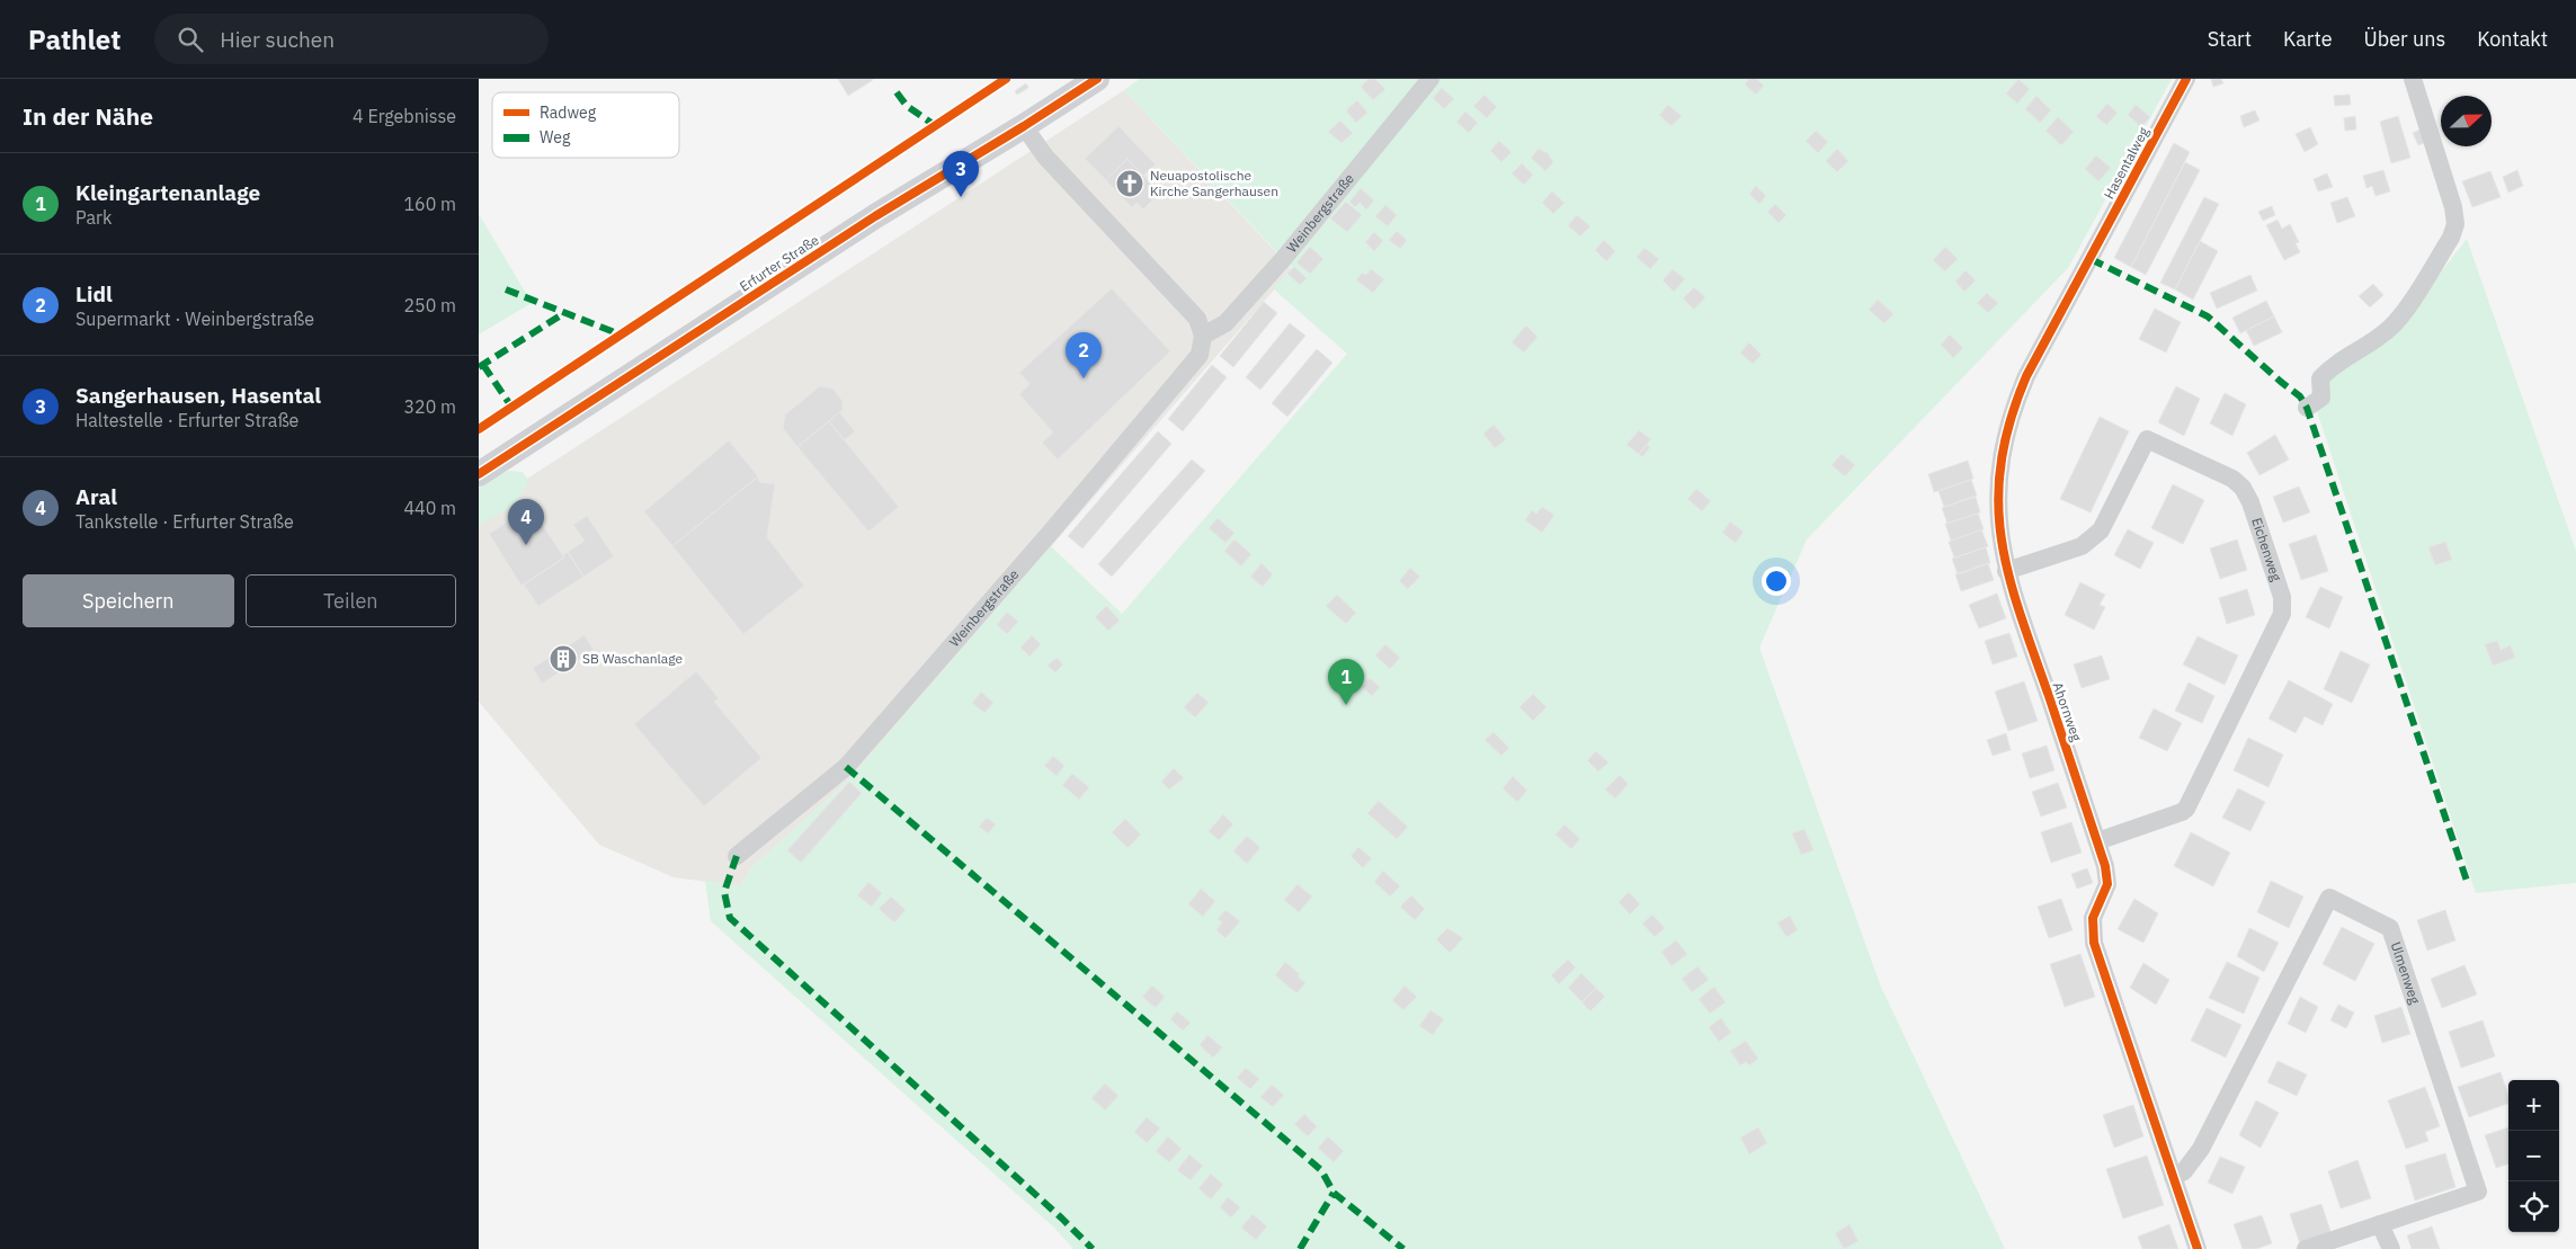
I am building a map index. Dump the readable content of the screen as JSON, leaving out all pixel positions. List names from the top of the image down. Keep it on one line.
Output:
{"streets":{"main road":["Erfurter Straße"],"street":["Hasentalweg","Weinbergstraße","Eichenweg","Ahornweg","Ulmenweg"]},"crossings":[["Hasentalweg","Ahornweg"],["Eichenweg","Ahornweg"],["Ahornweg","Ulmenweg"]],"places":{"church":["Neuapostolische Kirche Sangerhausen"],"building":["SB Waschanlage"]},"legend":["Radweg","Weg"],"north":"right","page":{"header":"Pathlet","search":"Hier suchen","nav":["Start","Karte","Über uns","Kontakt"],"heading":["In der Nähe","4 Ergebnisse"],"pins":["3","2","4","1"],"list":[{"mark":"1","name":"Kleingartenanlage","note":"Park","value":"160 m"},{"mark":"2","name":"Lidl","note":"Supermarkt · Weinbergstraße","value":"250 m"},{"mark":"3","name":"Sangerhausen, Hasental","note":"Haltestelle · Erfurter Straße","value":"320 m"},{"mark":"4","name":"Aral","note":"Tankstelle · Erfurter Straße","value":"440 m"}],"buttons":["Speichern","Teilen"],"map_buttons":["+","−"]}}
